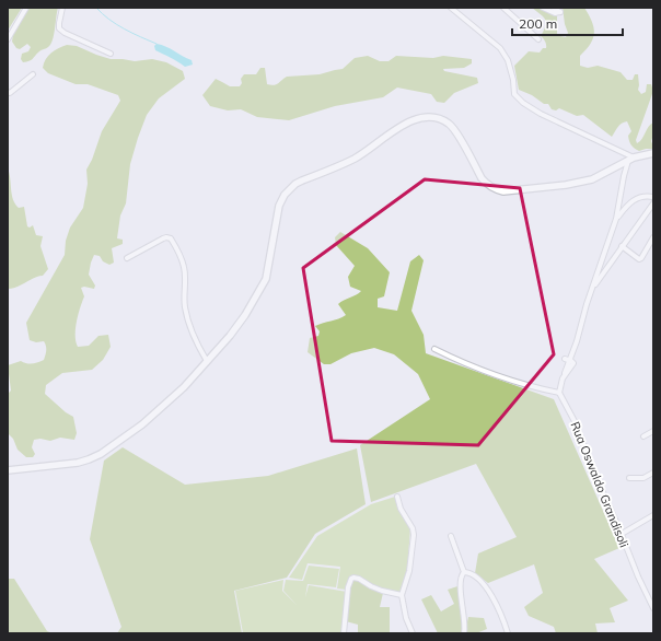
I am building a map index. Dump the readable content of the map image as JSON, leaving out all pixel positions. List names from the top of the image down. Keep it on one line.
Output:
{"streets":{"street":["Rua Oswaldo Grandisoli"]},"scale_bar":"200 m"}
